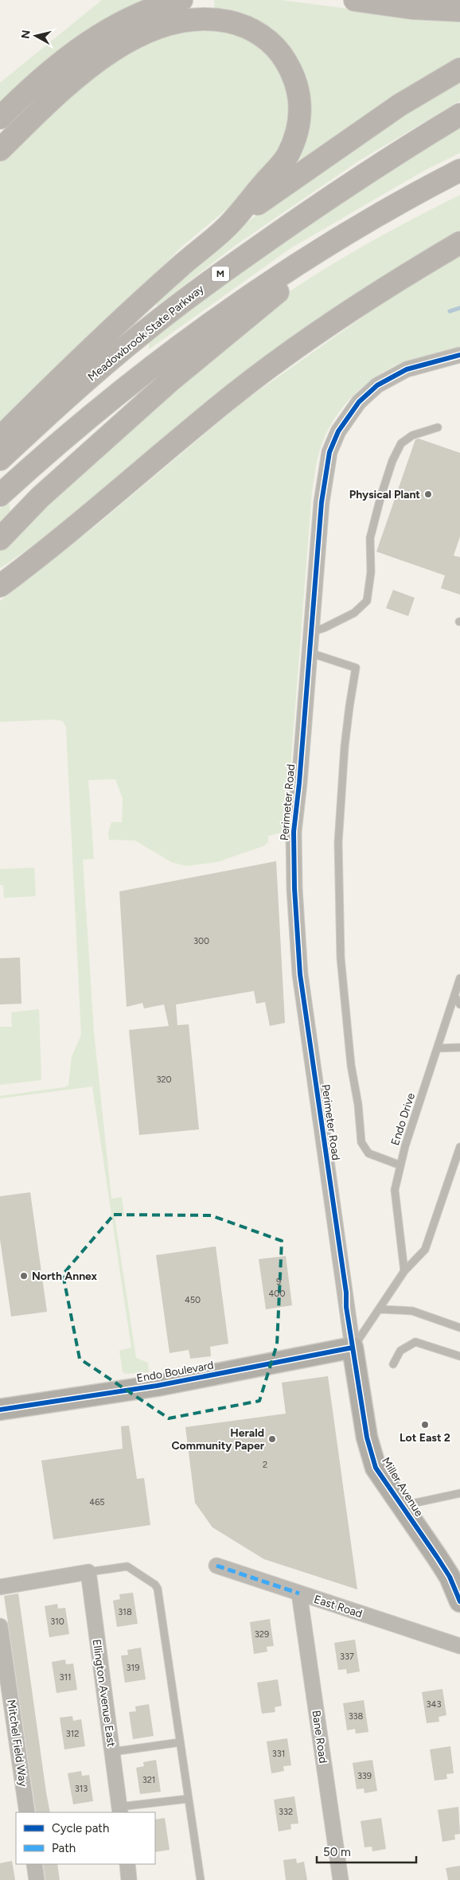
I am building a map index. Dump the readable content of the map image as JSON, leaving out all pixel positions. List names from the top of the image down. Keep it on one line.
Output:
{"streets":{"highway":["M","Meadowbrook State Parkway"],"street":["Perimeter Road","Endo Boulevard","Miller Avenue","East Road","Ellington Avenue East","Bane Road","Mitchel Field Way"],"lane":["Endo Drive"]},"crossings":[["Perimeter Road","Endo Boulevard"],["Perimeter Road","Miller Avenue"],["Endo Boulevard","Miller Avenue"],["East Road","Bane Road"]],"places":["Physical Plant","North Annex","Lot East 2","Herald Community Paper"],"house_numbers":["300","320","9","400","450","2","465","318","310","329","337","319","311","343","338","312","331","339","321","313","332"],"legend":["Cycle path","Path"],"scale_bar":"50 m","north":"left"}
